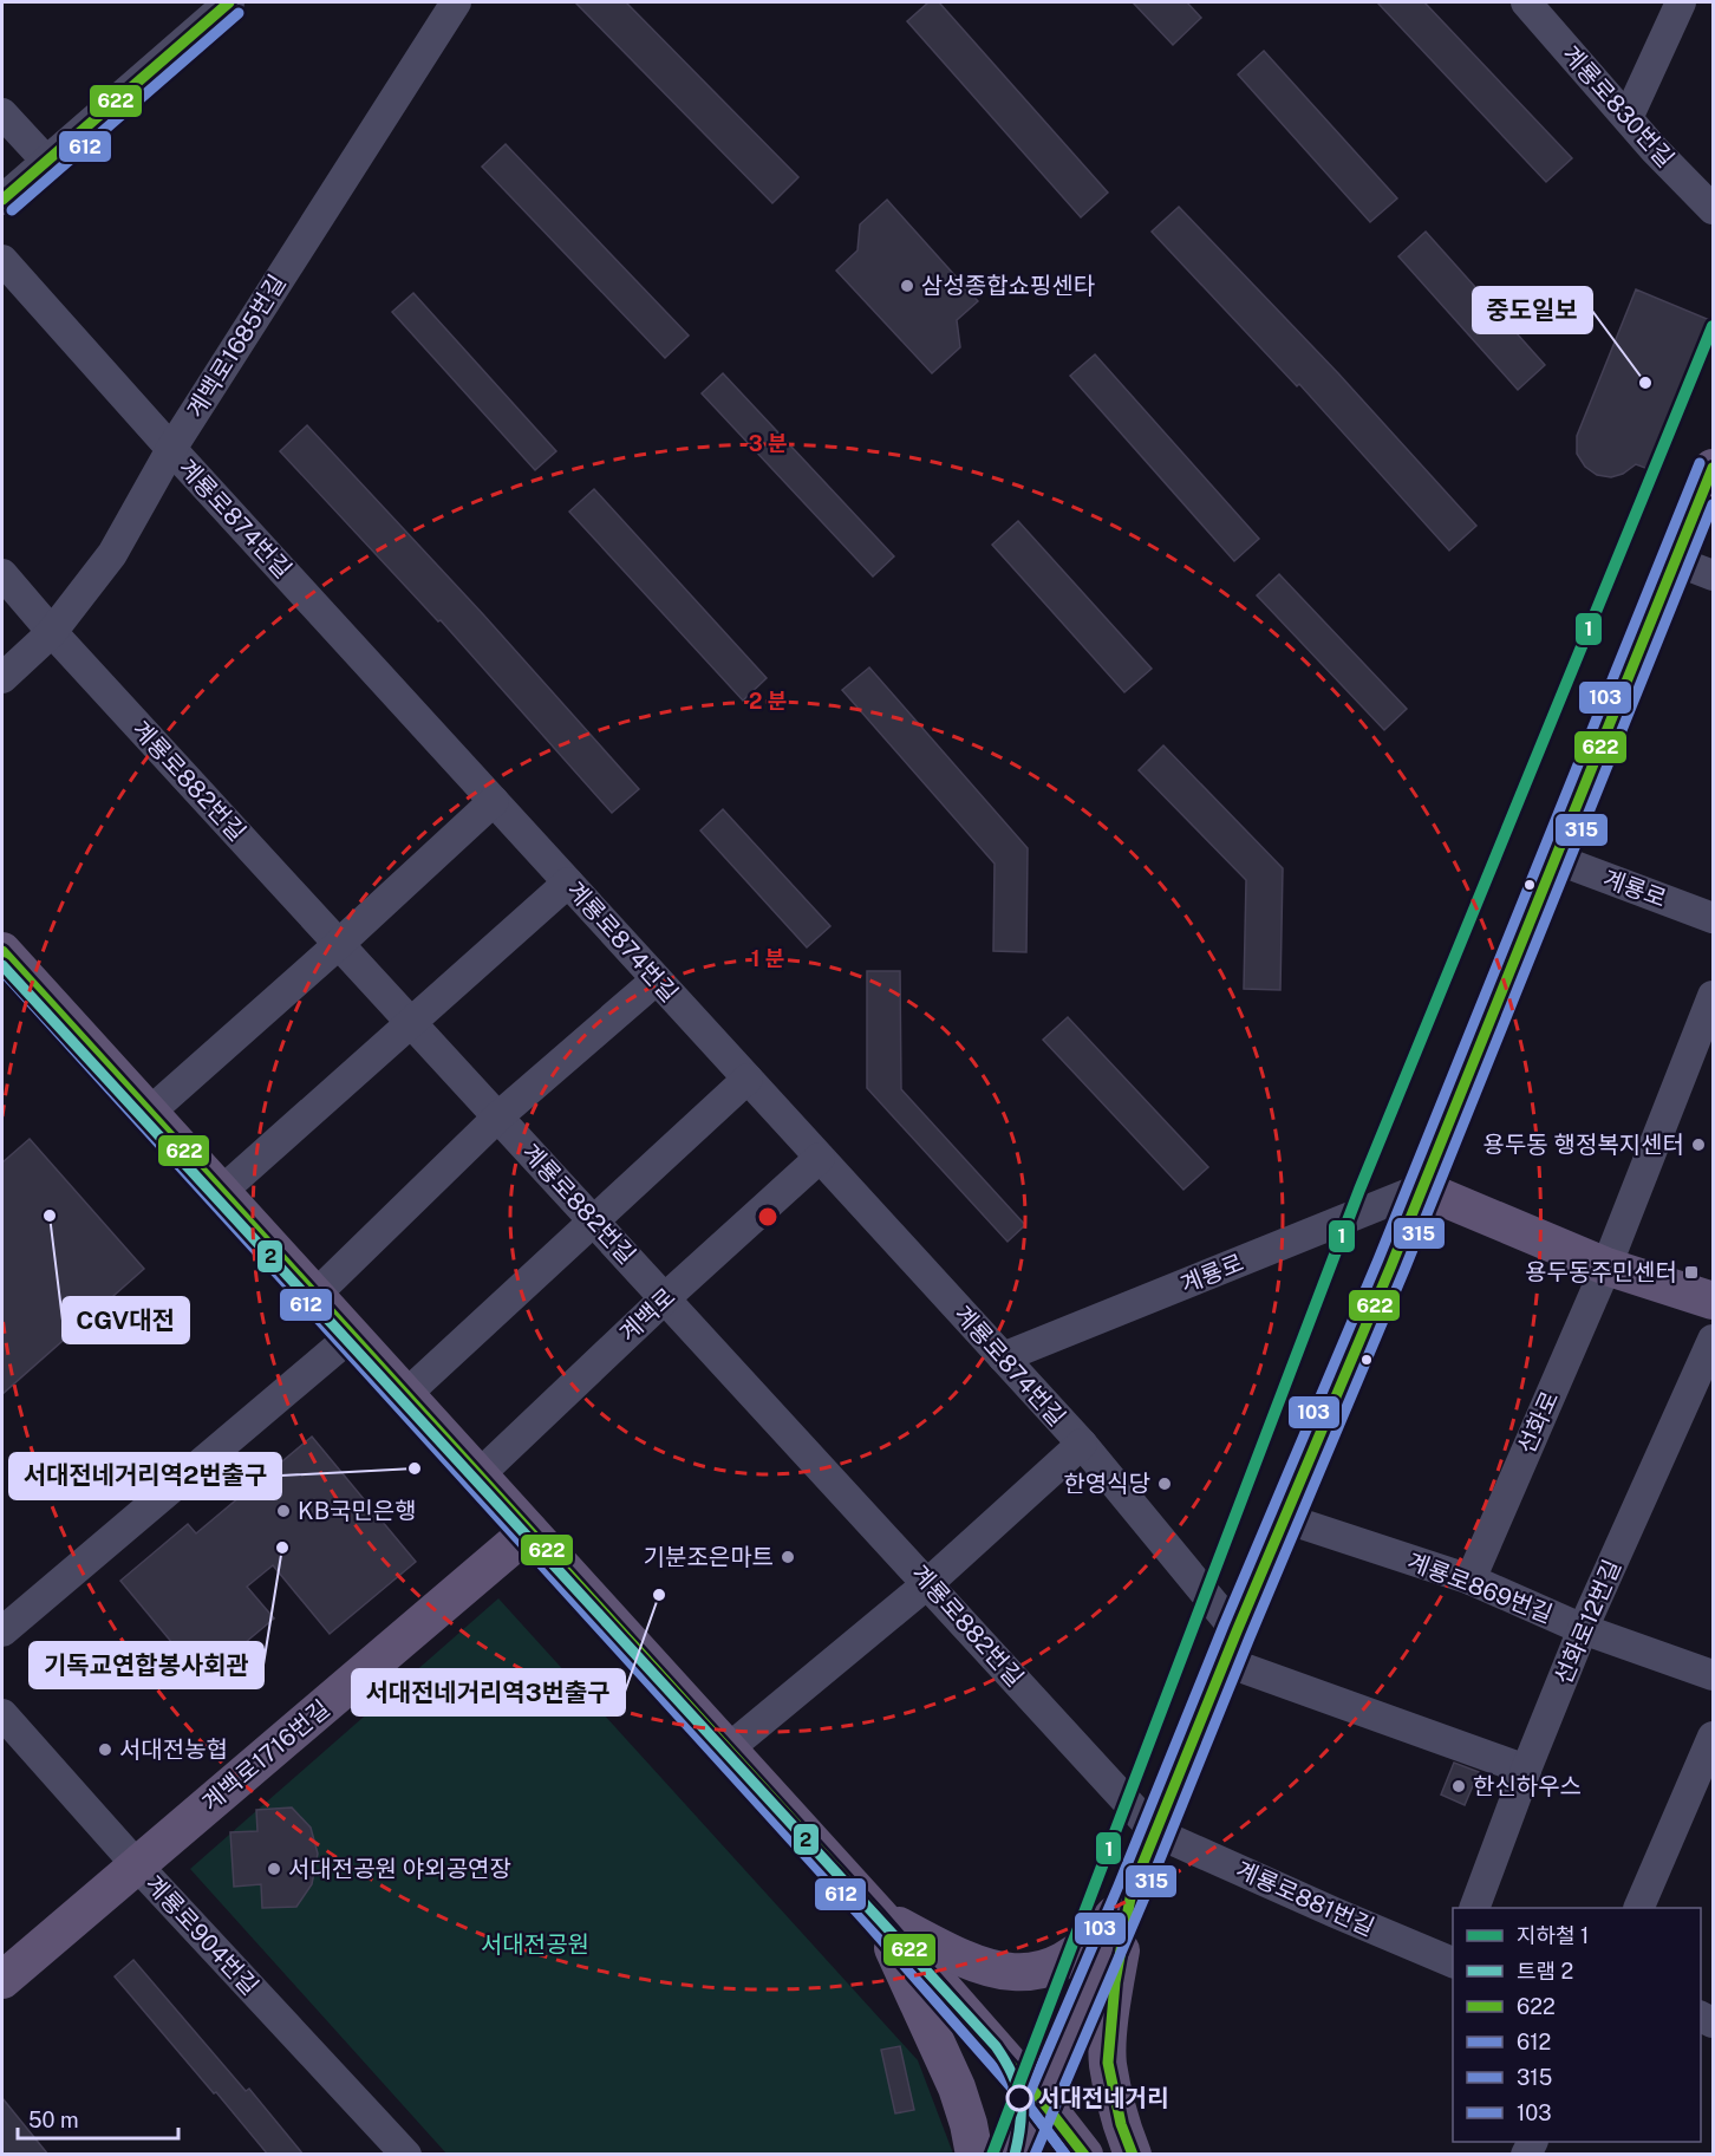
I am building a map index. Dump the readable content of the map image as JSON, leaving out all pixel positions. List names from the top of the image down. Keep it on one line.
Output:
{"streets":{"main road":["계백로1716번길"],"street":["계룡로830번길","계백로1685번길","계룡로874번길","계룡로882번길","계룡로","계백로","선화로","계룡로869번길","선화로12번길","계룡로881번길","계룡로904번길"]},"crossings":[["계백로1685번길","계룡로874번길"],["계백로1685번길","계룡로882번길"],["계룡로874번길","계룡로"],["계룡로874번길","계백로"],["계룡로882번길","계백로"],["계룡로882번길","계룡로881번길"],["선화로","계룡로869번길"],["계룡로869번길","선화로12번길"],["계백로1716번길","계룡로904번길"]],"parks":["서대전공원"],"places":{"other":["삼성종합쇼핑센타","중도일보","용두동 행정복지센터","CGV대전","서대전네거리역2번출구","한영식당","KB국민은행","기독교연합봉사회관","기분조은마트","서대전네거리역3번출구","서대전농협","한신하우스","서대전공원 야외공연장","서대전네거리"],"transit":["용두동주민센터"]},"lines":["transit line 622","transit line 612","metro line 1","transit line 103","transit line 315","tram line 2"],"legend":["지하철 1","트램 2","622","612","315","103"],"scale_bar":"50 m","rings":["3 분","2 분","1 분"]}
